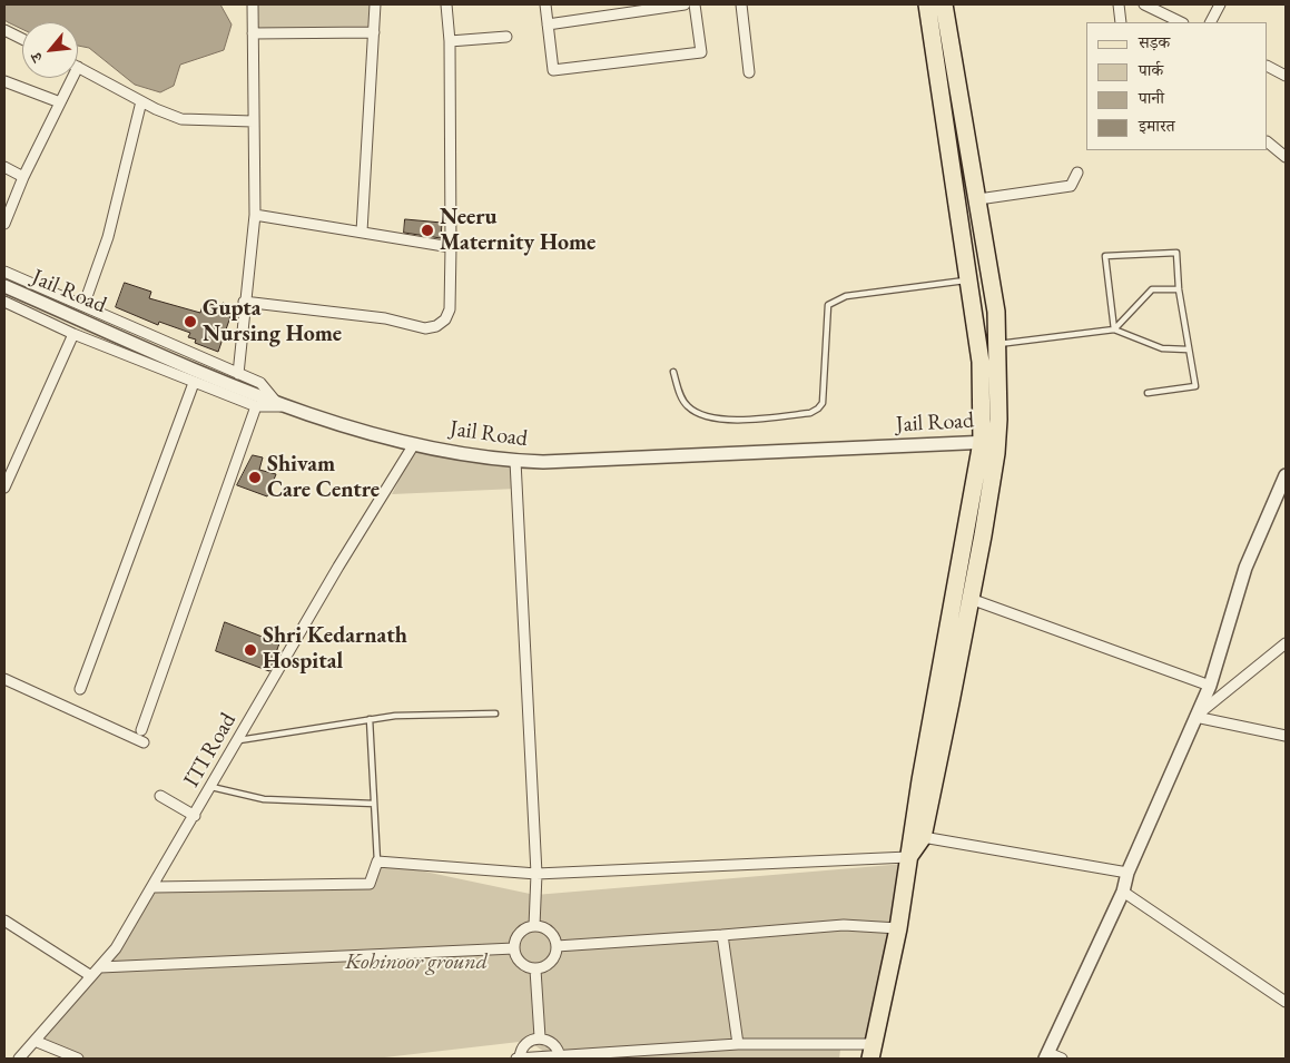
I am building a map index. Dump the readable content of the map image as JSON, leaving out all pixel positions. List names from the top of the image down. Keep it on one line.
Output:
{"streets":{"street":["Jail Road","ITI Road"]},"crossings":[["Jail Road","ITI Road"]],"parks":["Kohinoor ground"],"places":["Neeru Maternity Home","Gupta Nursing Home","Shivam Care Centre","Shri Kedarnath Hospital"],"legend":["सड़क","पार्क","पानी","इमारत"],"north":"bottom left"}
